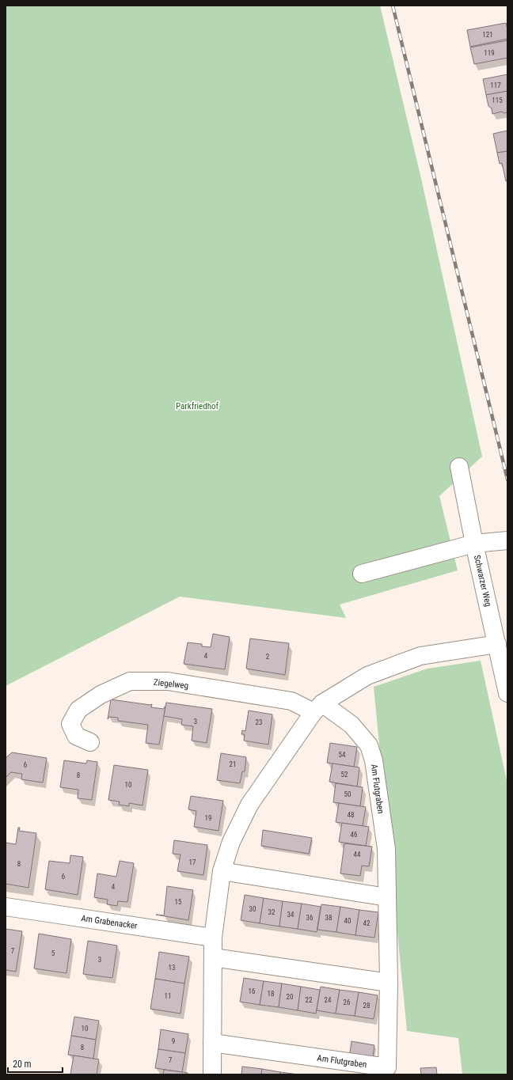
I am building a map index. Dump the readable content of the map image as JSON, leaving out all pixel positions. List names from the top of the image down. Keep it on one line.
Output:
{"streets":{"street":["Schwarzer Weg","Ziegelweg","Am Flutgraben","Am Grabenacker"]},"crossings":[["Ziegelweg","Am Flutgraben"]],"parks":["Parkfriedhof"],"house_numbers":["121","119","117","115","4","2","3","23","54","21","6","52","8","10","50","48","19","46","44","17","8","6","4","15","30","32","34","36","38","40","42","7","5","3","13","16","18","11","20","22","24","26","28","10","9","8","7"],"scale_bar":"20 m"}
